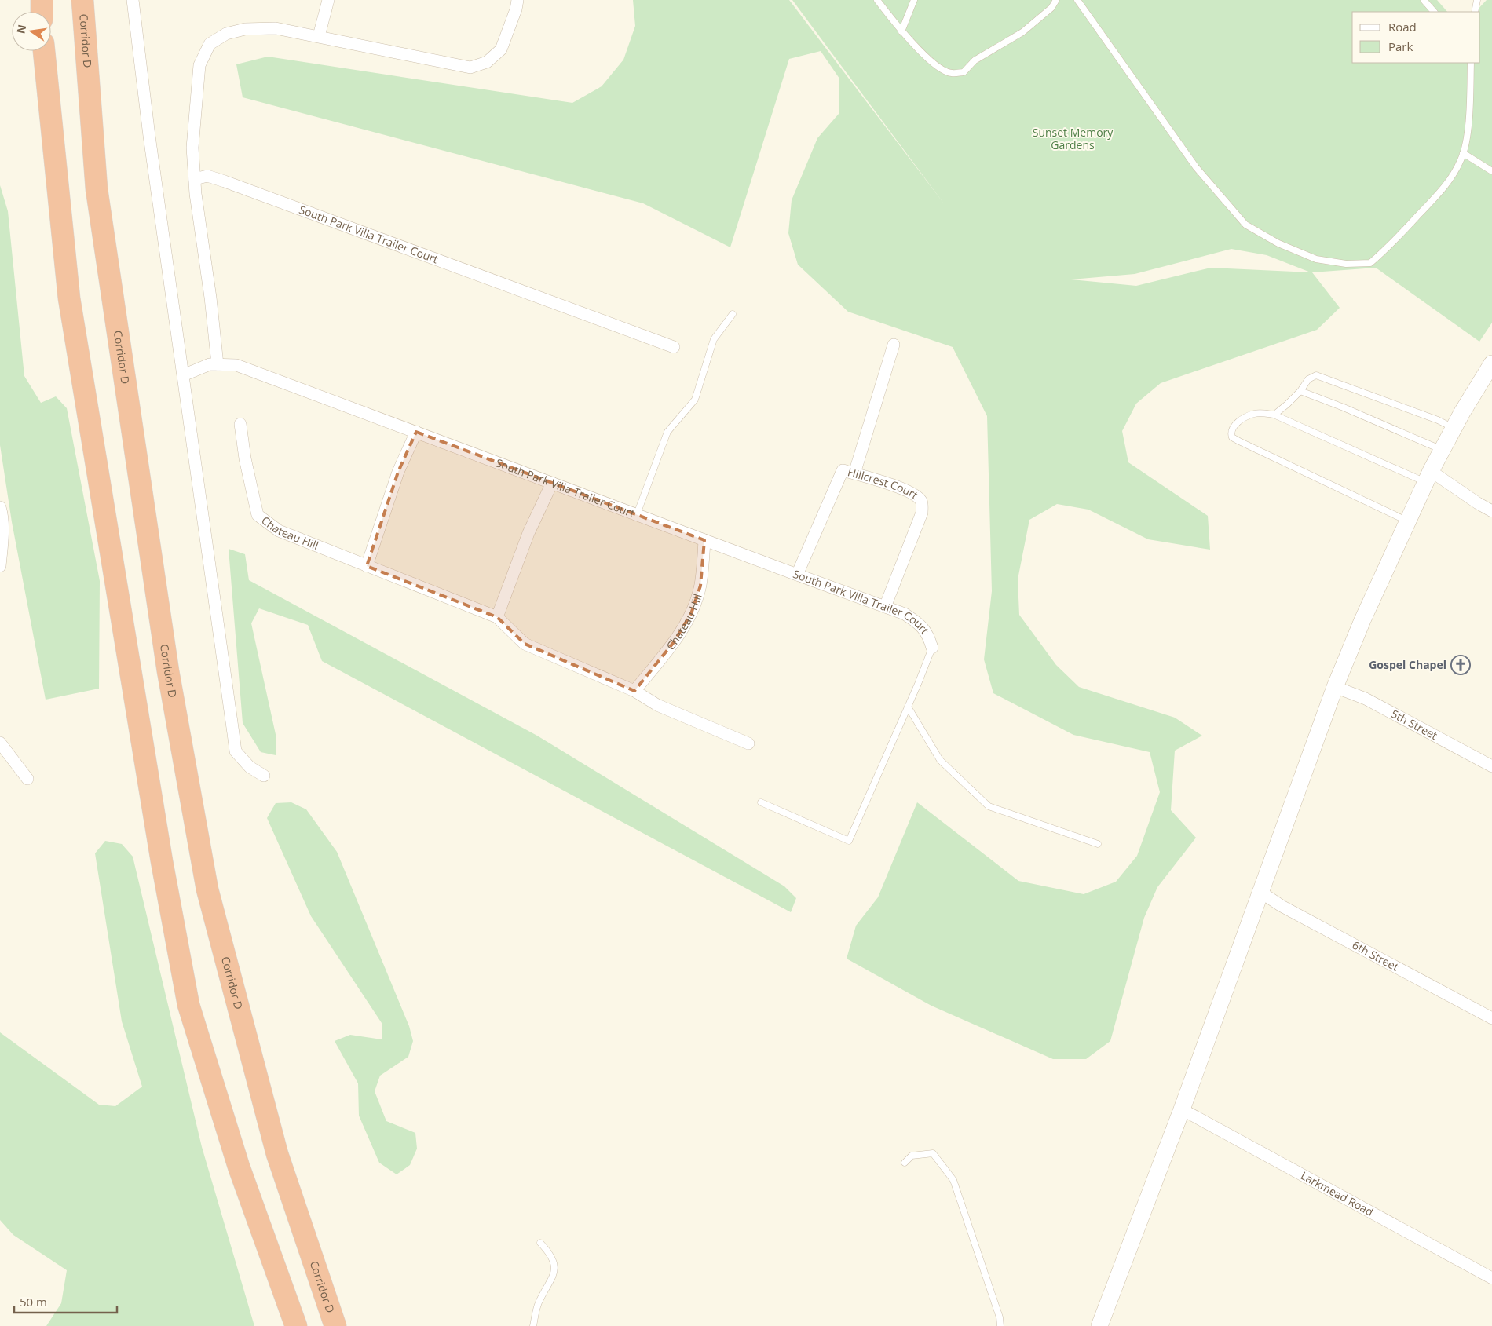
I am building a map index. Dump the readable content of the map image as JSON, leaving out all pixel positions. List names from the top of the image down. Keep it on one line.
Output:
{"streets":{"highway":["Corridor D"],"street":["South Park Villa Trailer Court","Hillcrest Court","Chateau Hill","5th Street","6th Street","Larkmead Road"]},"crossings":[["South Park Villa Trailer Court","Hillcrest Court"],["South Park Villa Trailer Court","Chateau Hill"]],"parks":["Sunset Memory Gardens"],"places":{"church":["Gospel Chapel"]},"legend":["Road","Park"],"scale_bar":"50 m","north":"left"}
